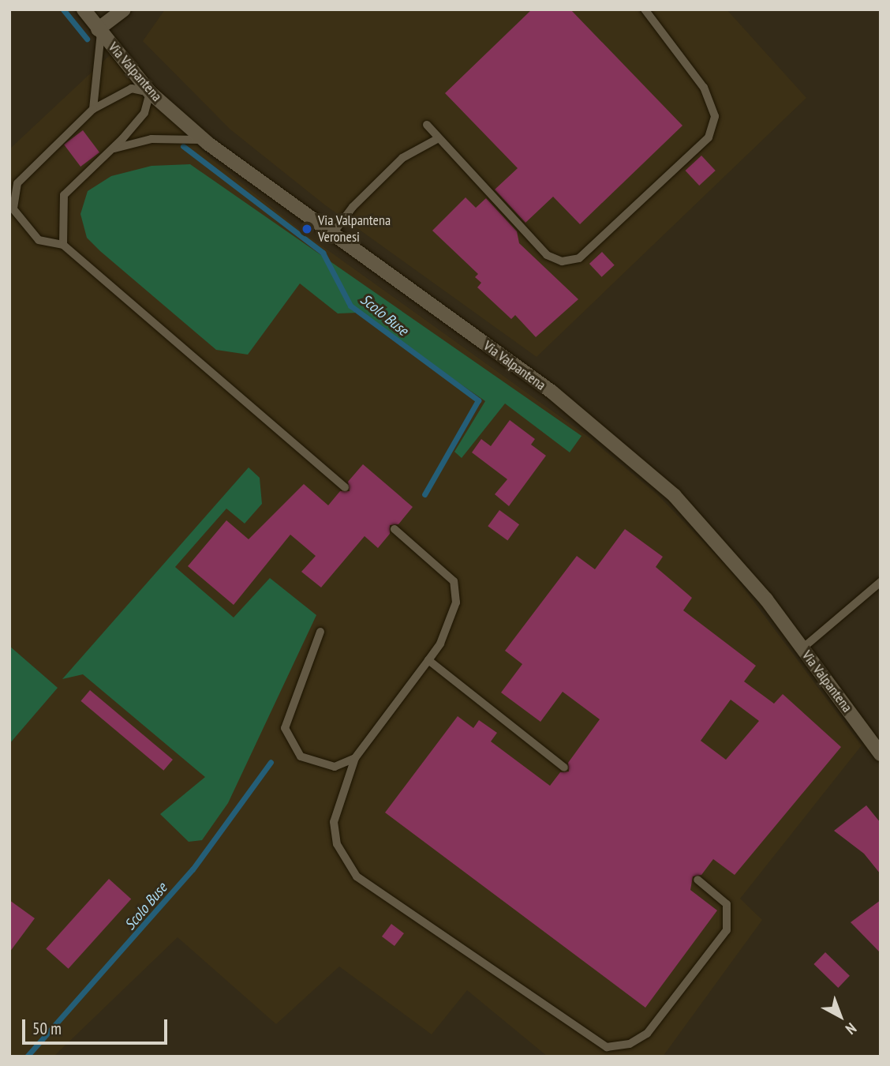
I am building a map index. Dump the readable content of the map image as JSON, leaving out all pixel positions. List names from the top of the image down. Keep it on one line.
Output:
{"streets":{"street":["Via Valpantena"]},"water":["Scolo Buse"],"places":["Via Valpantena Veronesi"],"scale_bar":"50 m","north":"bottom right"}
